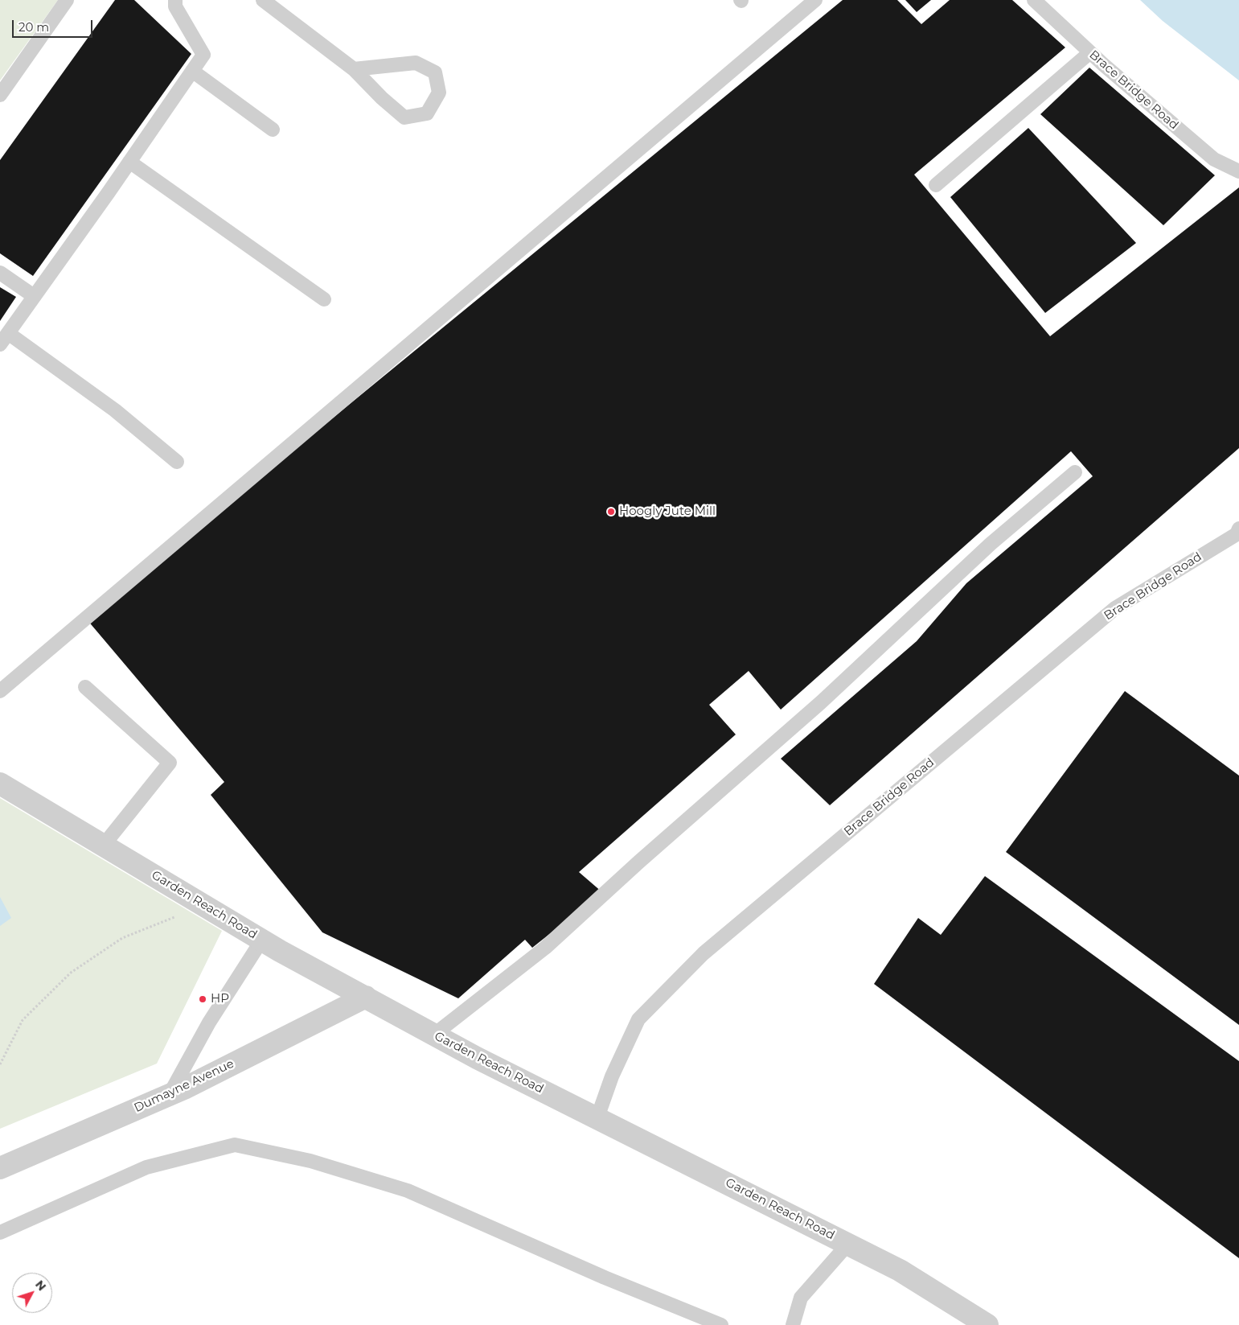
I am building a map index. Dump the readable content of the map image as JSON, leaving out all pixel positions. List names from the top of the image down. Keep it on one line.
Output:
{"streets":{"street":["Garden Reach Road","Dumayne Avenue"],"lane":["Brace Bridge Road"]},"crossings":[["Brace Bridge Road","Garden Reach Road"],["Garden Reach Road","Dumayne Avenue"]],"places":["Hoogly Jute Mill","HP"],"scale_bar":"20 m","north":"top right"}
